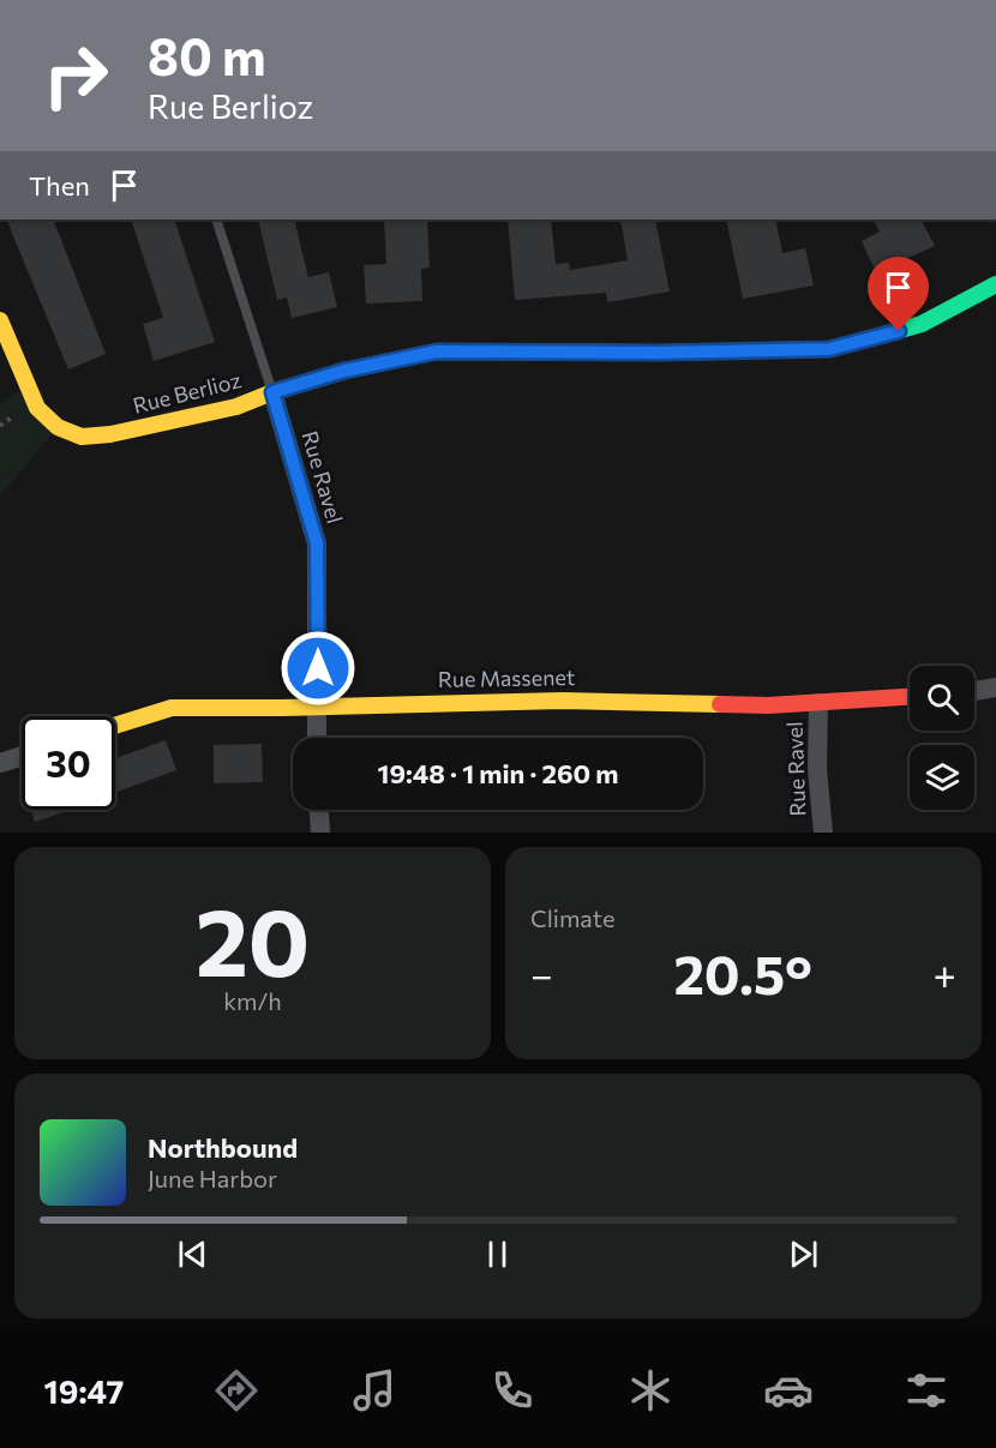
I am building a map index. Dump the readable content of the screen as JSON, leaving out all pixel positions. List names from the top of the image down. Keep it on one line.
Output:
{"streets":{"street":["Rue Berlioz","Rue Ravel","Rue Massenet"]},"crossings":[["Rue Berlioz","Rue Ravel"],["Rue Ravel","Rue Massenet"]],"page":{"turn":["80 m","Rue Berlioz"],"then":"Then","limit":"30","trip":"19:48 · 1 min · 260 m","tile":[["20","km/h"],"Climate"],"heat":["−","20.5°","+"],"song":["Northbound","June Harbor"],"tabs":"19:47"}}
